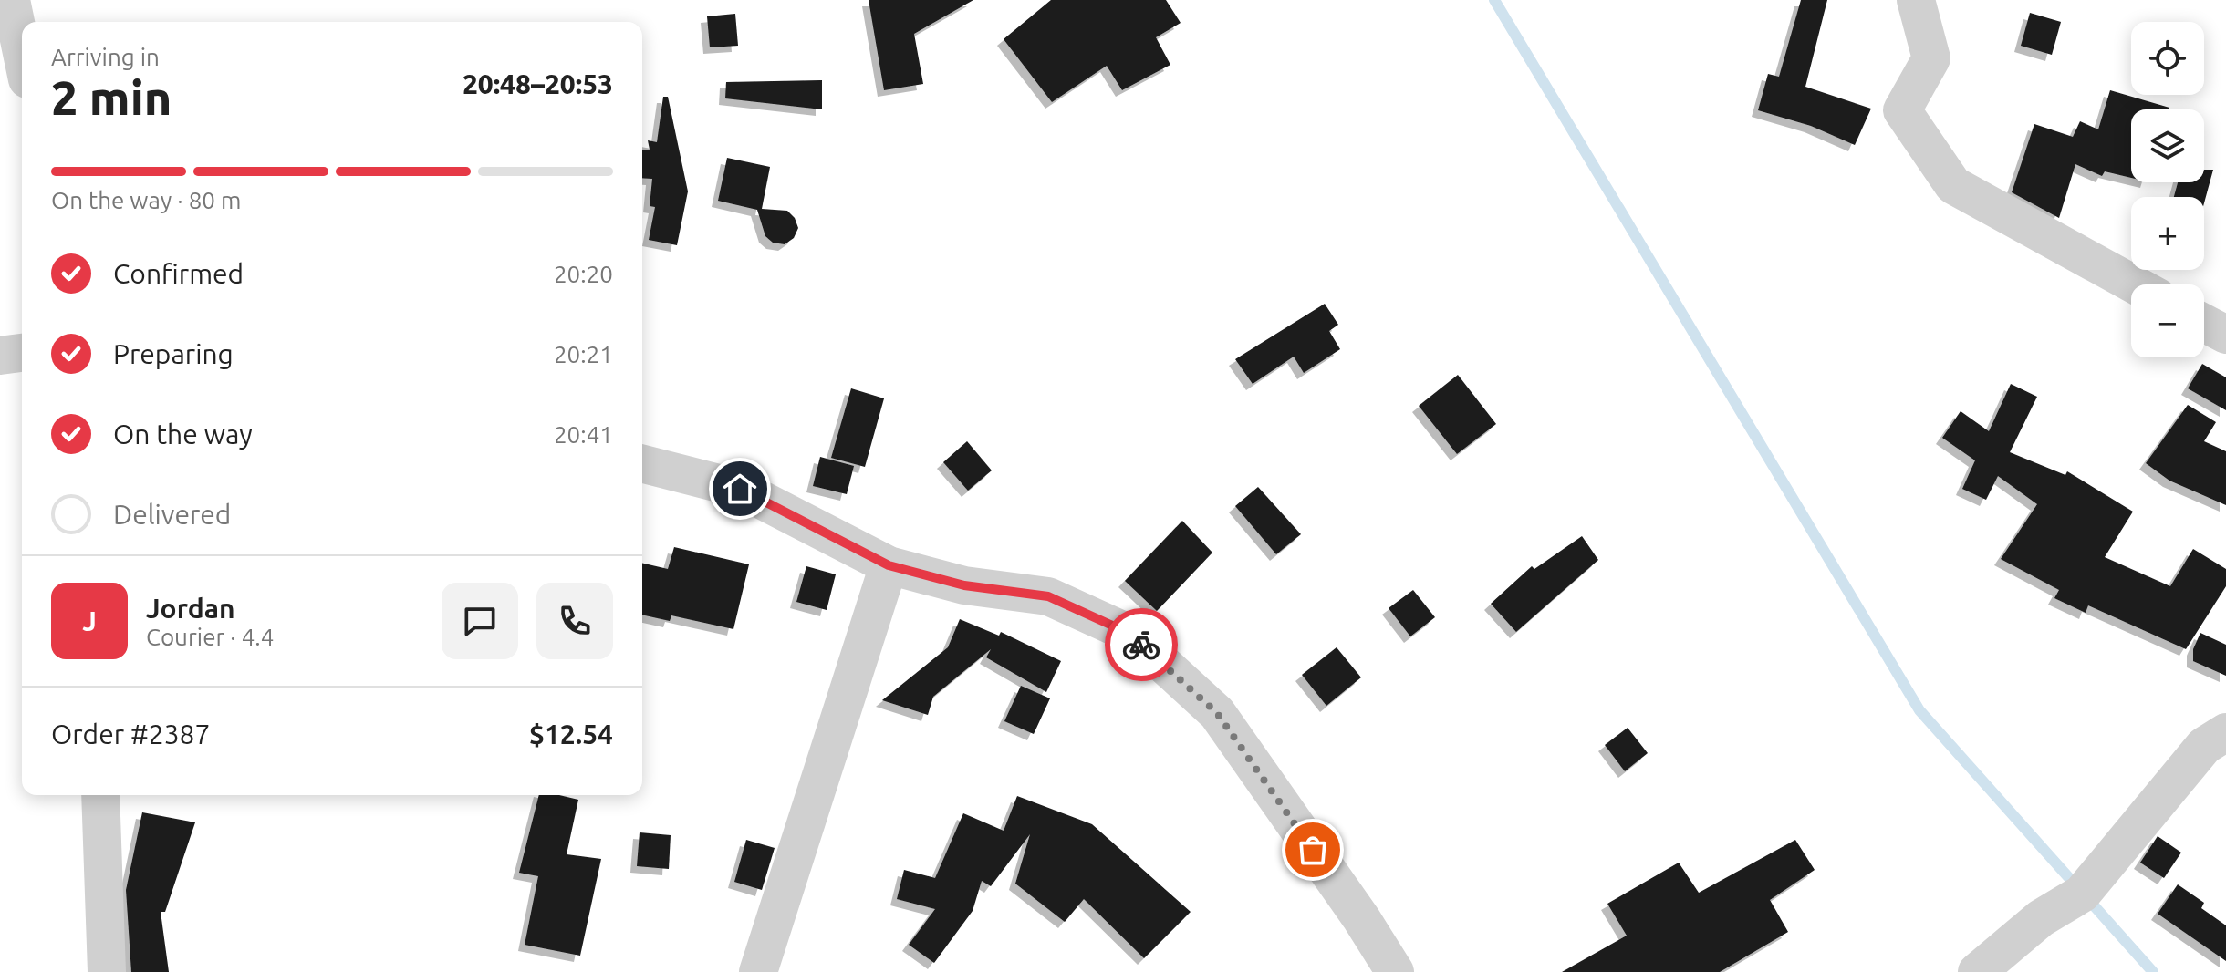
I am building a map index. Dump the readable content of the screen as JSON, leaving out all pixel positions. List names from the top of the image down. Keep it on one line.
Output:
{"page":{"map_buttons":["+","−"],"heading":["2 min","Arriving in","20:48–20:53"],"panel":["Jordan","Courier · 4.4","Order #2387","$12.54"],"bar":"On the way · 80 m","list":[["Confirmed","20:20"],["Preparing","20:21"],["On the way","20:41"],"Delivered"],"round":"J"}}
